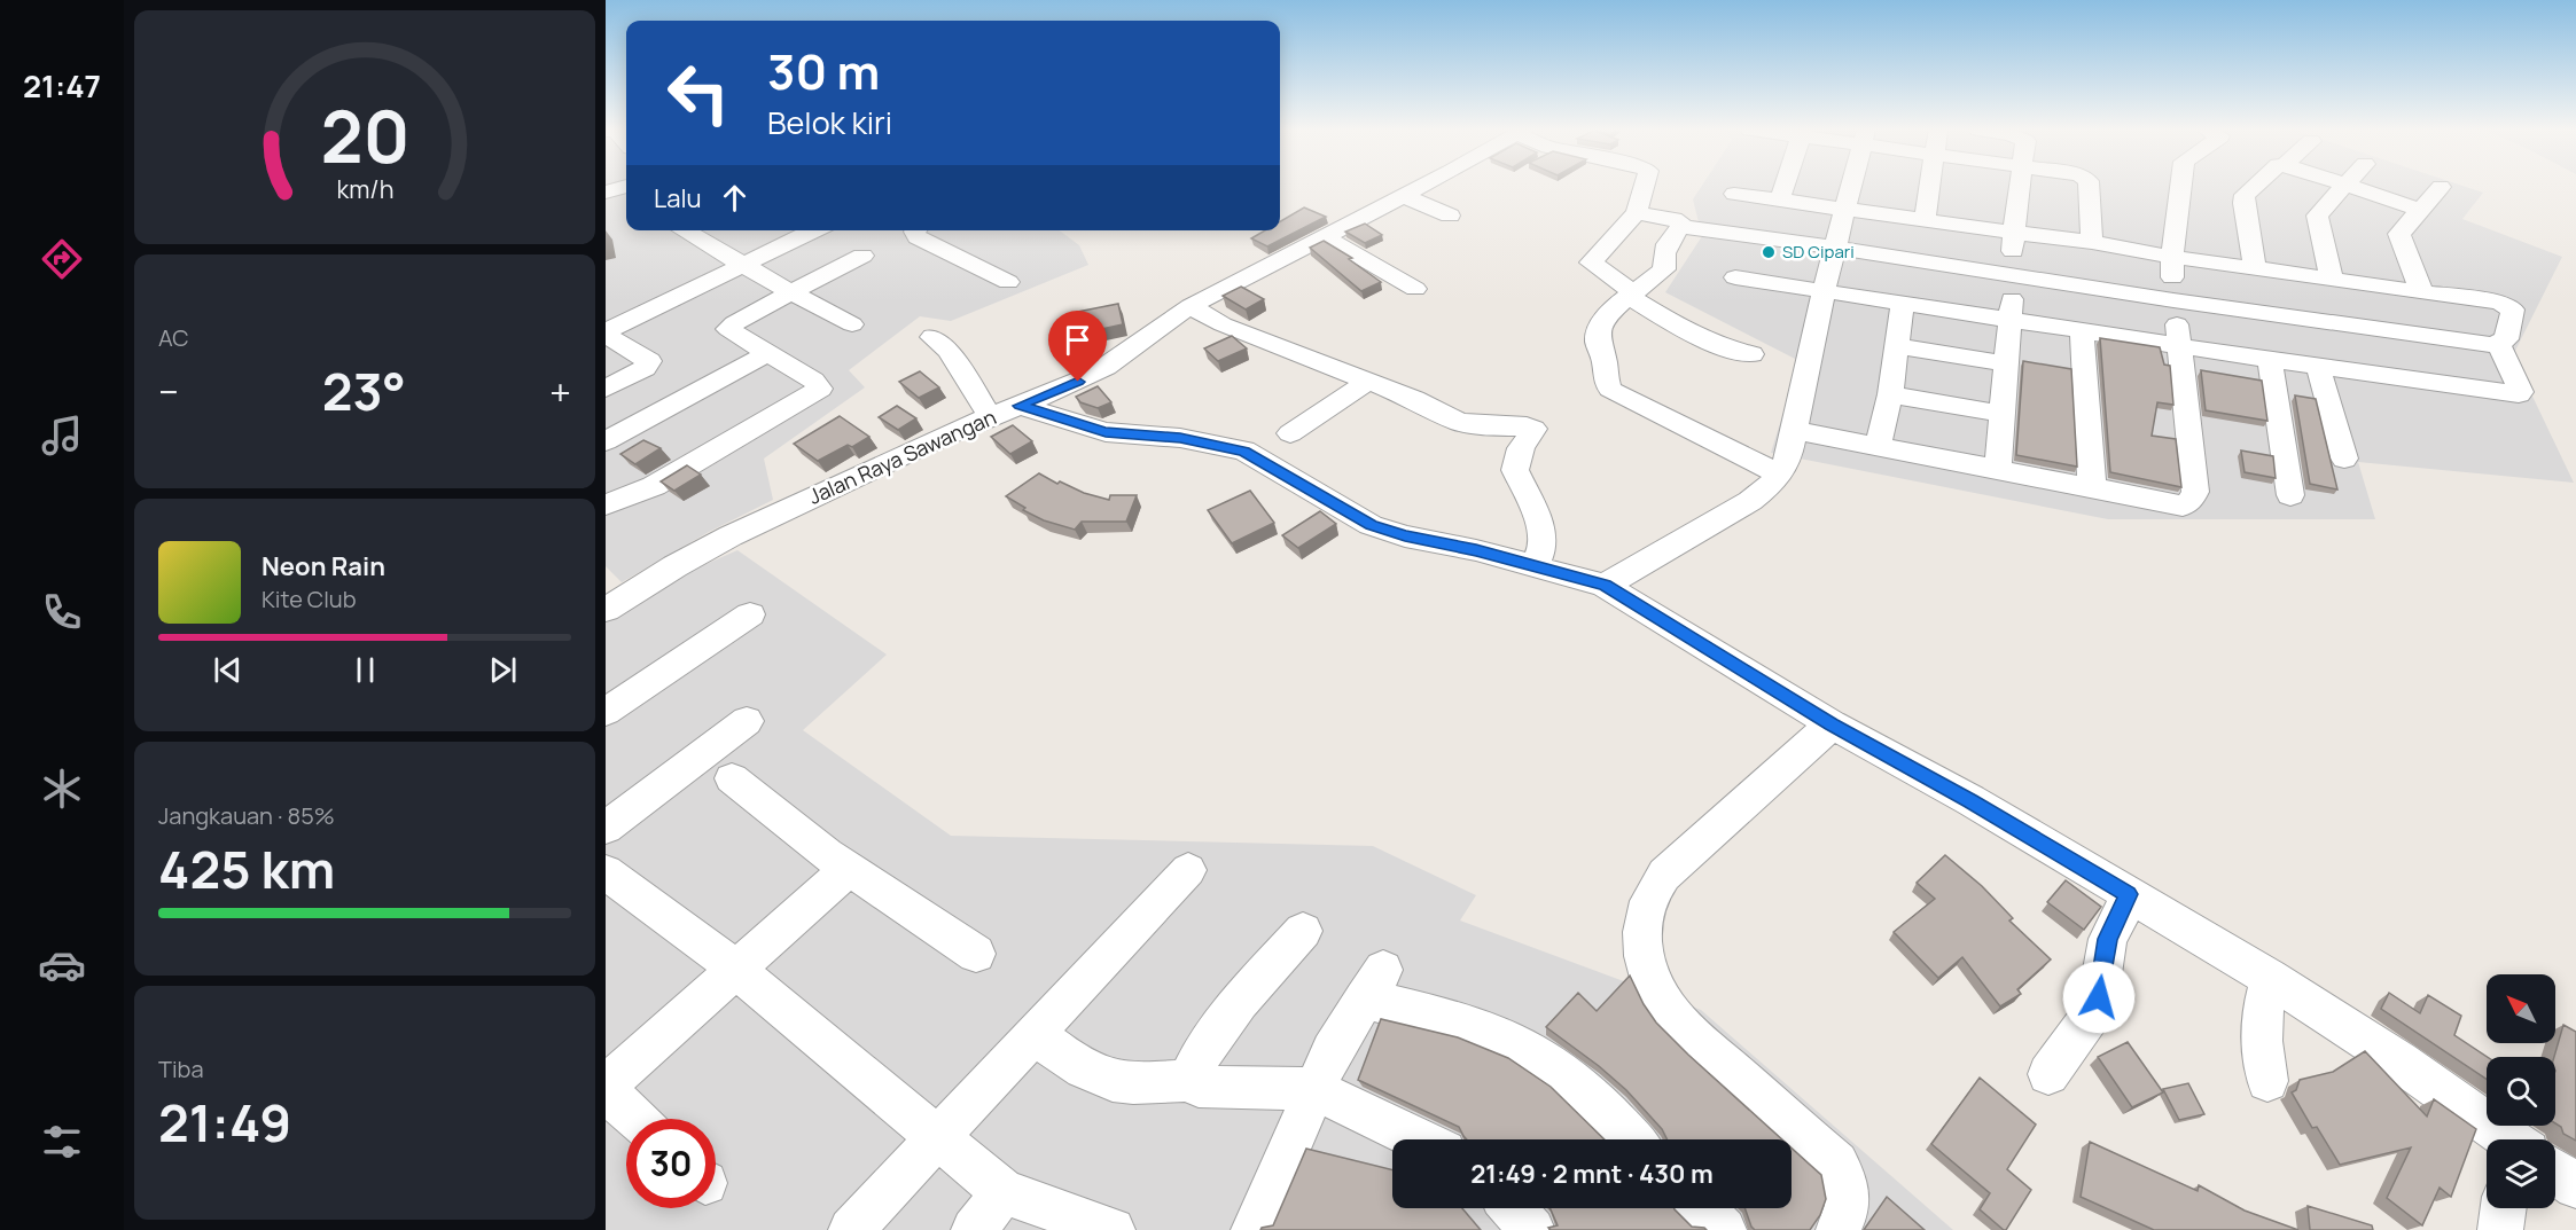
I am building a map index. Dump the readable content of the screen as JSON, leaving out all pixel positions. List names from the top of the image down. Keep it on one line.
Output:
{"streets":{"street":["Jalan Raya Sawangan"]},"places":["SD Cipari"],"north":"top left","page":{"tabs":"21:47","turn":["30 m","Belok kiri"],"then":"Lalu","tile":["AC",["Jangkauan · 85%","425 km"],["Tiba","21:49"]],"heat":["−","23°","+"],"song":["Neon Rain","Kite Club"],"limit":"30","trip":"21:49 · 2 mnt · 430 m","gauge":["20","km/h"]}}
